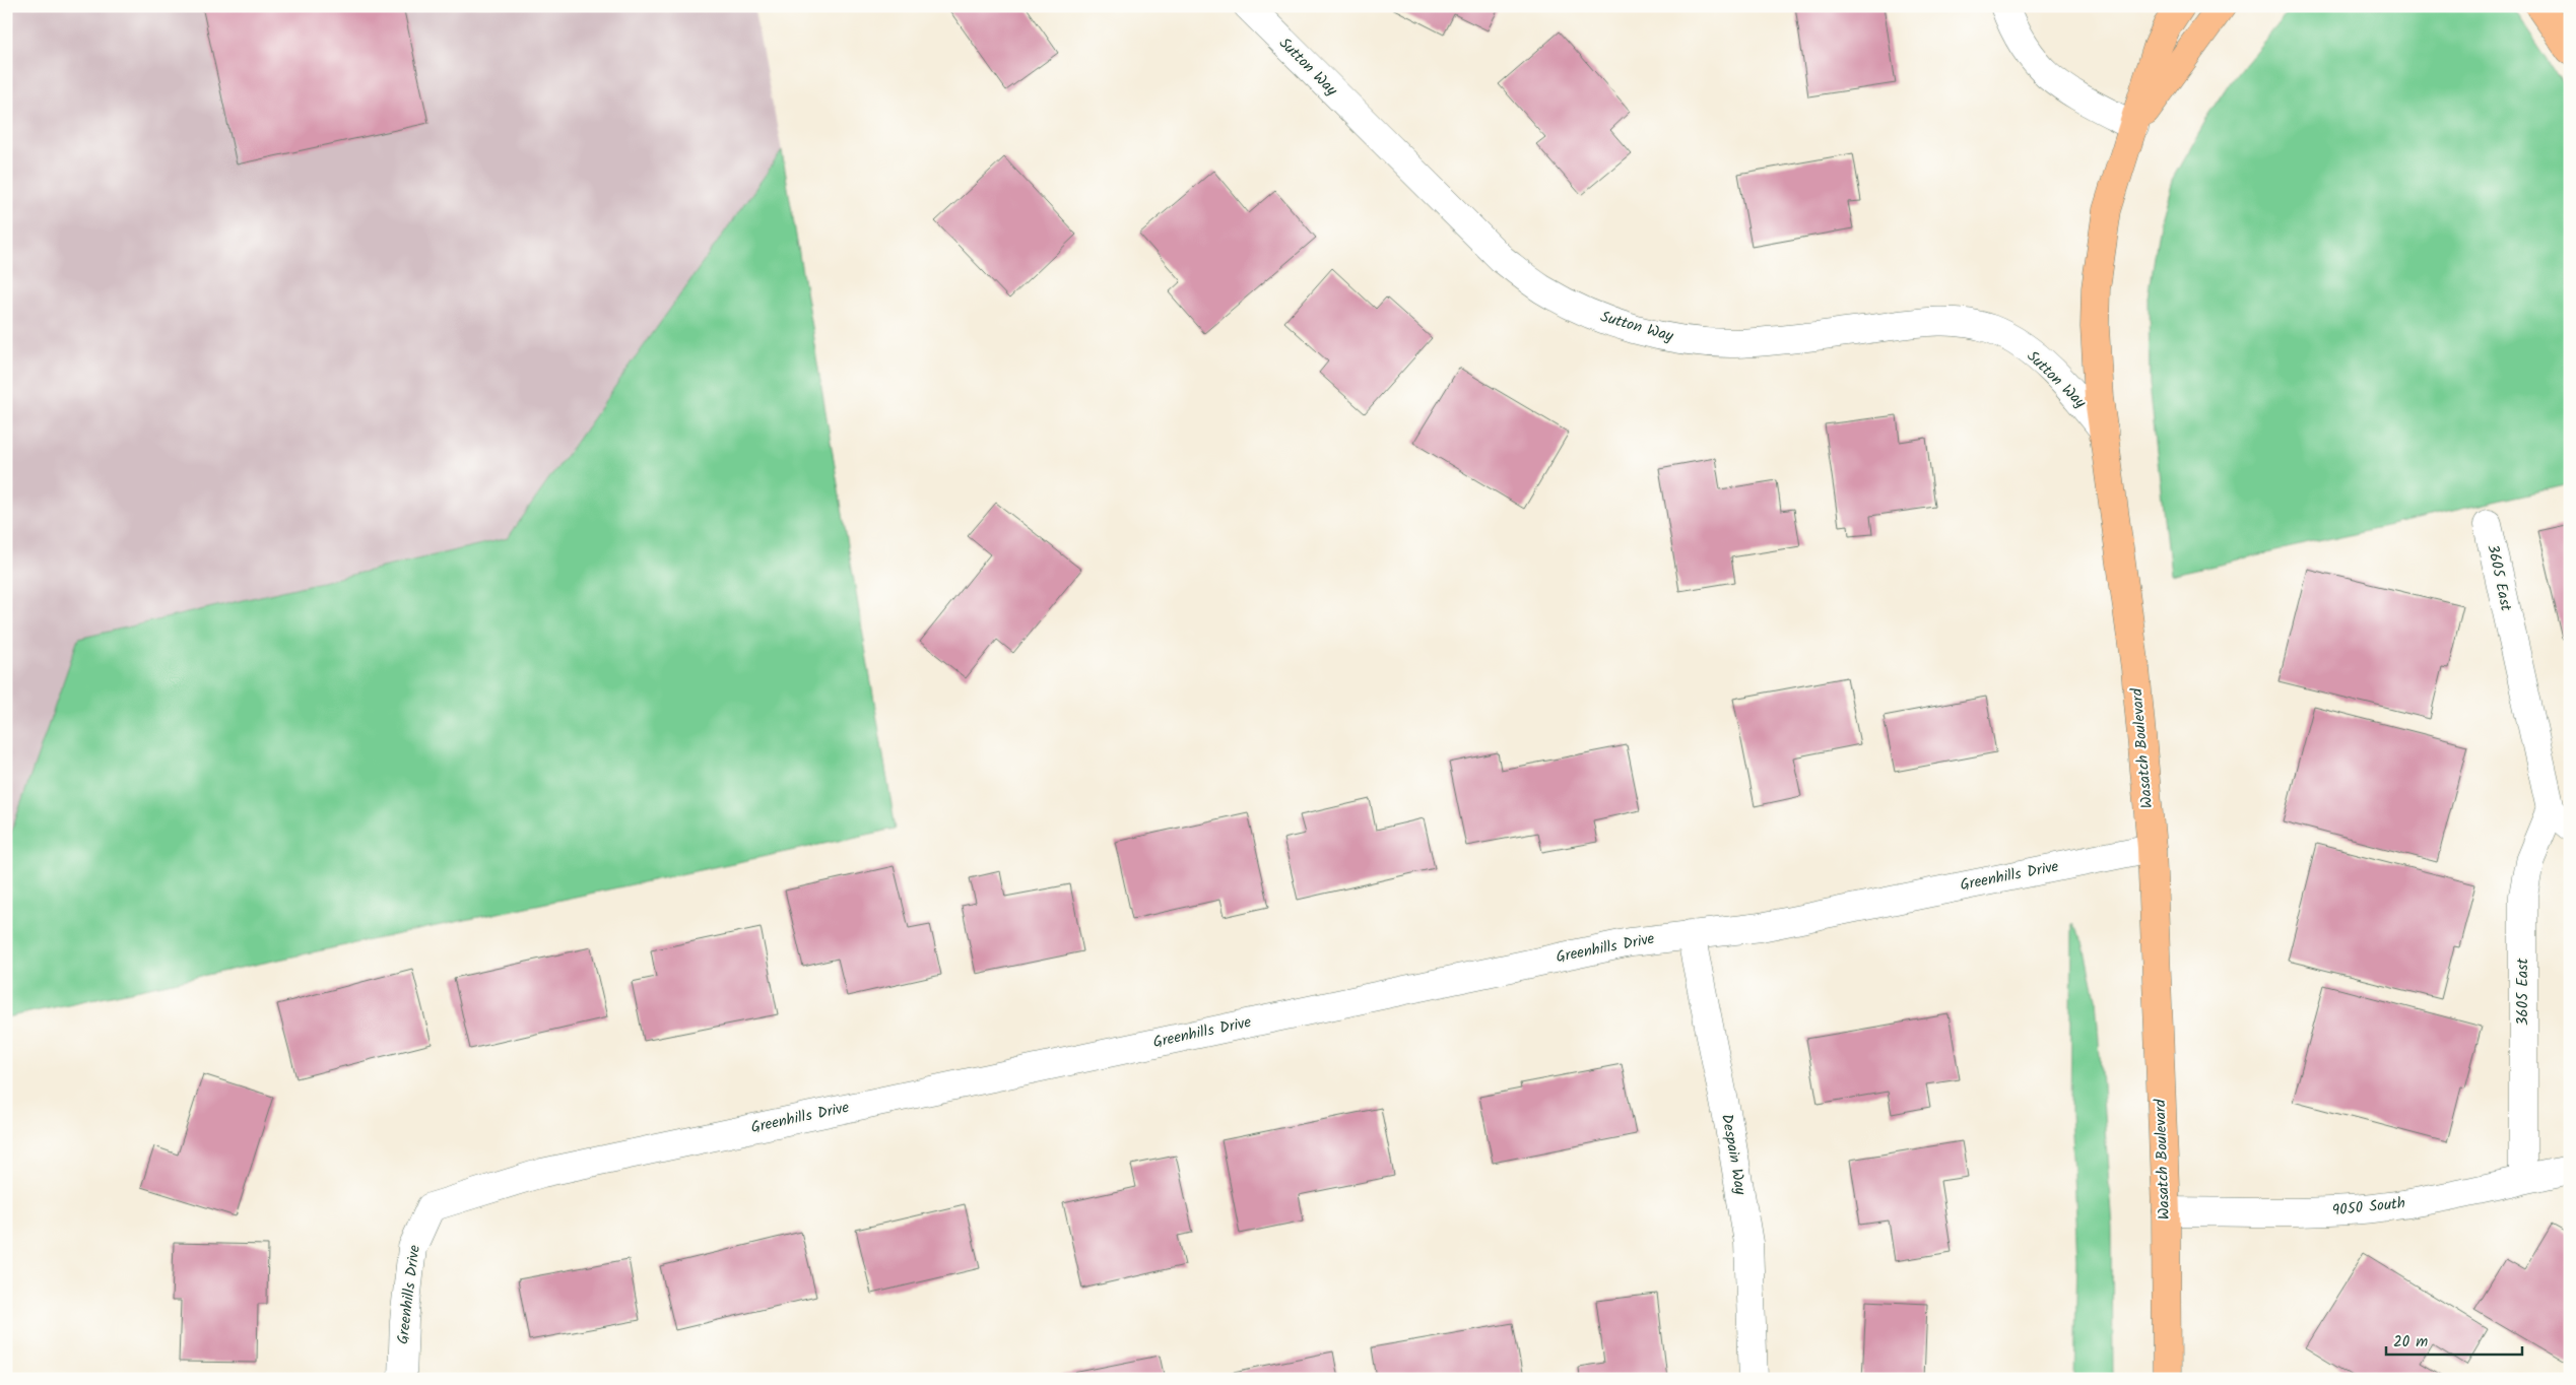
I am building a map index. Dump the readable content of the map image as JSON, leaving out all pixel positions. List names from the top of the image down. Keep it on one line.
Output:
{"streets":{"main road":["Wasatch Boulevard"],"street":["Sutton Way","3605 East","Greenhills Drive","Despain Way","9050 South"]},"crossings":[["Sutton Way","Wasatch Boulevard"],["3605 East","9050 South"],["Wasatch Boulevard","Greenhills Drive"],["Wasatch Boulevard","9050 South"],["Greenhills Drive","Despain Way"]],"scale_bar":"20 m"}
